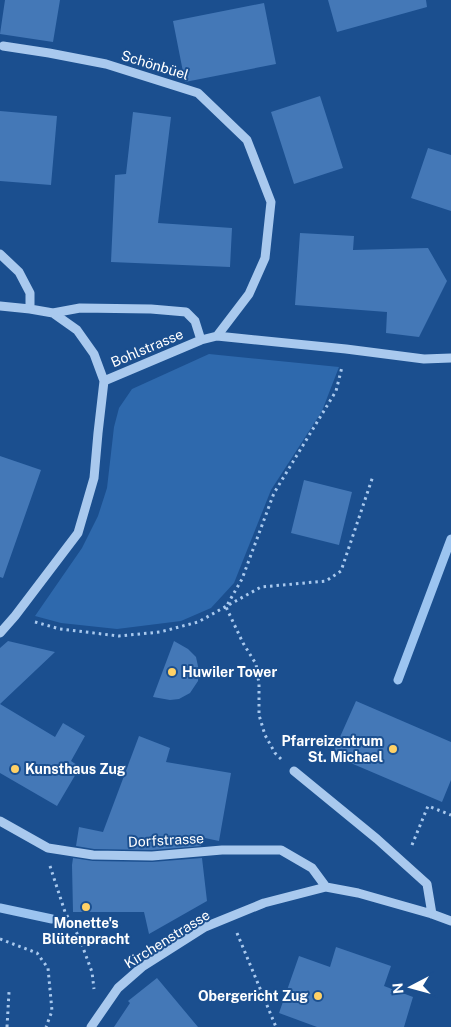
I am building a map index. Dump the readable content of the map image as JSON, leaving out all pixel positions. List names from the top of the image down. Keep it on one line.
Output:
{"streets":{"street":["Schönbüel","Bohlstrasse","Dorfstrasse","Kirchenstrasse"]},"crossings":[["Schönbüel","Bohlstrasse"],["Dorfstrasse","Kirchenstrasse"]],"places":["Huwiler Tower","Pfarreizentrum St. Michael","Kunsthaus Zug","Monette's Blütenpracht","Obergericht Zug"],"north":"left"}
